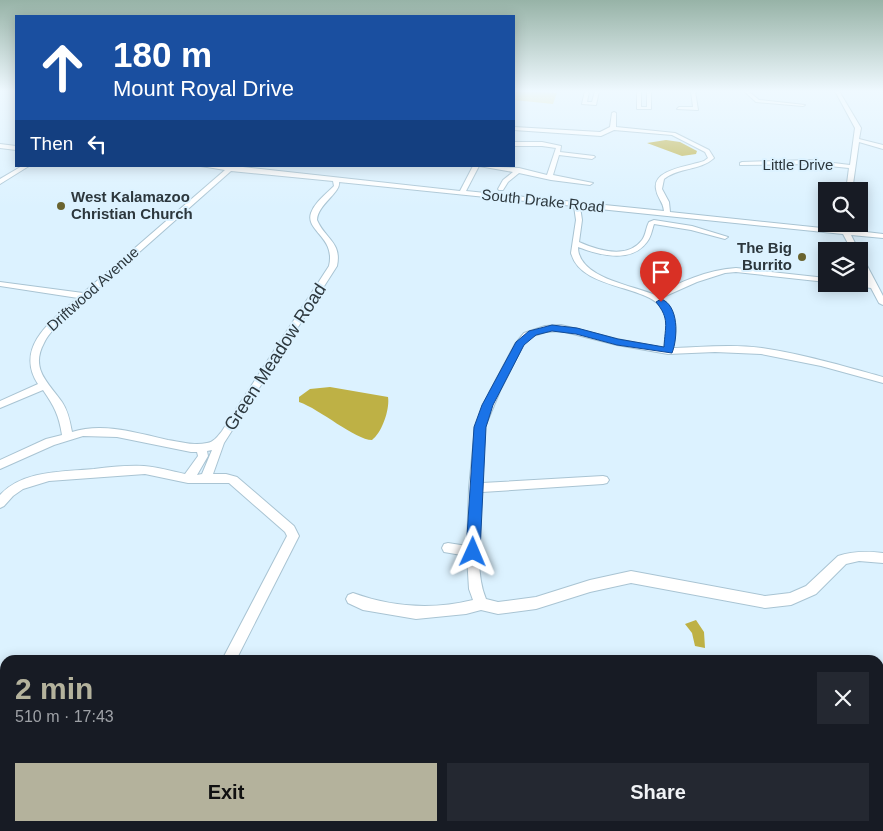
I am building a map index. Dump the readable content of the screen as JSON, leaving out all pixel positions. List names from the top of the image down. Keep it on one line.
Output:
{"streets":{"street":["Little Drive","South Drake Road","Driftwood Avenue","Green Meadow Road"]},"crossings":[["South Drake Road","Driftwood Avenue"],["South Drake Road","Green Meadow Road"],["Driftwood Avenue","Green Meadow Road"]],"places":["West Kalamazoo Christian Church","The Big Burrito"],"page":{"turn":["180 m","Mount Royal Drive"],"then":"Then","heading":["2 min","510 m · 17:43"],"buttons":["Exit","Share"]}}
